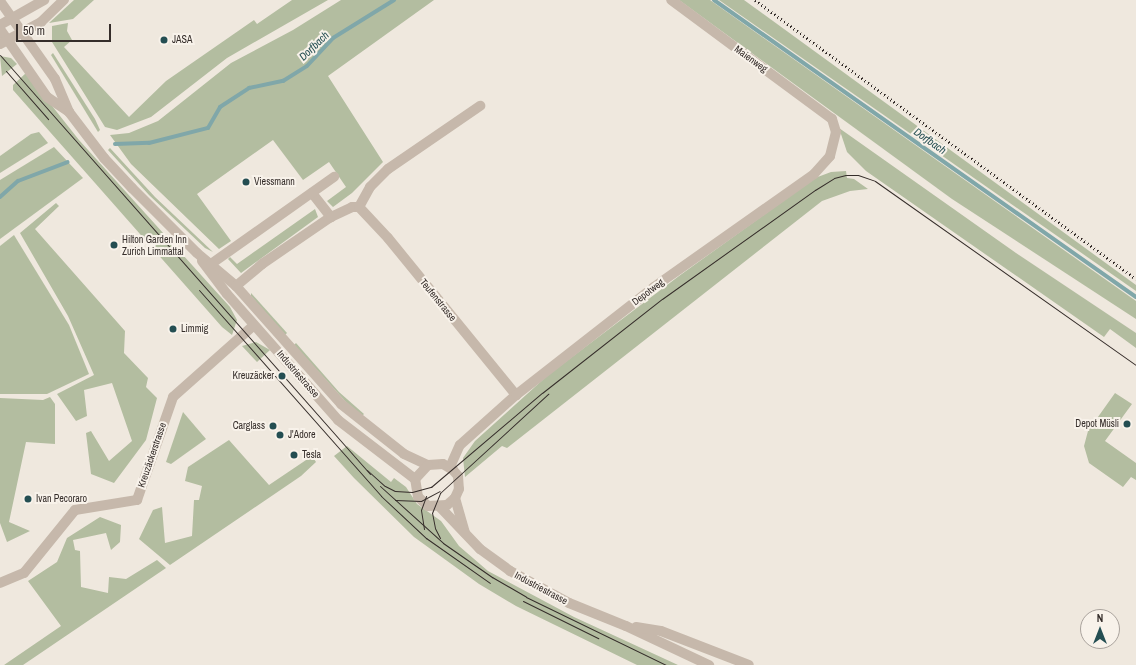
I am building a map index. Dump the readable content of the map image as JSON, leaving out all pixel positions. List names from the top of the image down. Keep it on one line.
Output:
{"streets":{"street":["Maienweg","Depotweg","Teufenstrasse","Industriestrasse","Kreuzäckerstrasse"]},"crossings":[["Maienweg","Depotweg"],["Depotweg","Teufenstrasse"],["Depotweg","Industriestrasse"],["Industriestrasse","Kreuzäckerstrasse"]],"water":["Dorfbach"],"places":["JASA","Viessmann","Hilton Garden Inn Zurich Limmattal","Limmig","Kreuzäcker","Depot Müsli","Carglass","J'Adore","Tesla","Ivan Pecoraro"],"scale_bar":"50 m","north":"top"}
